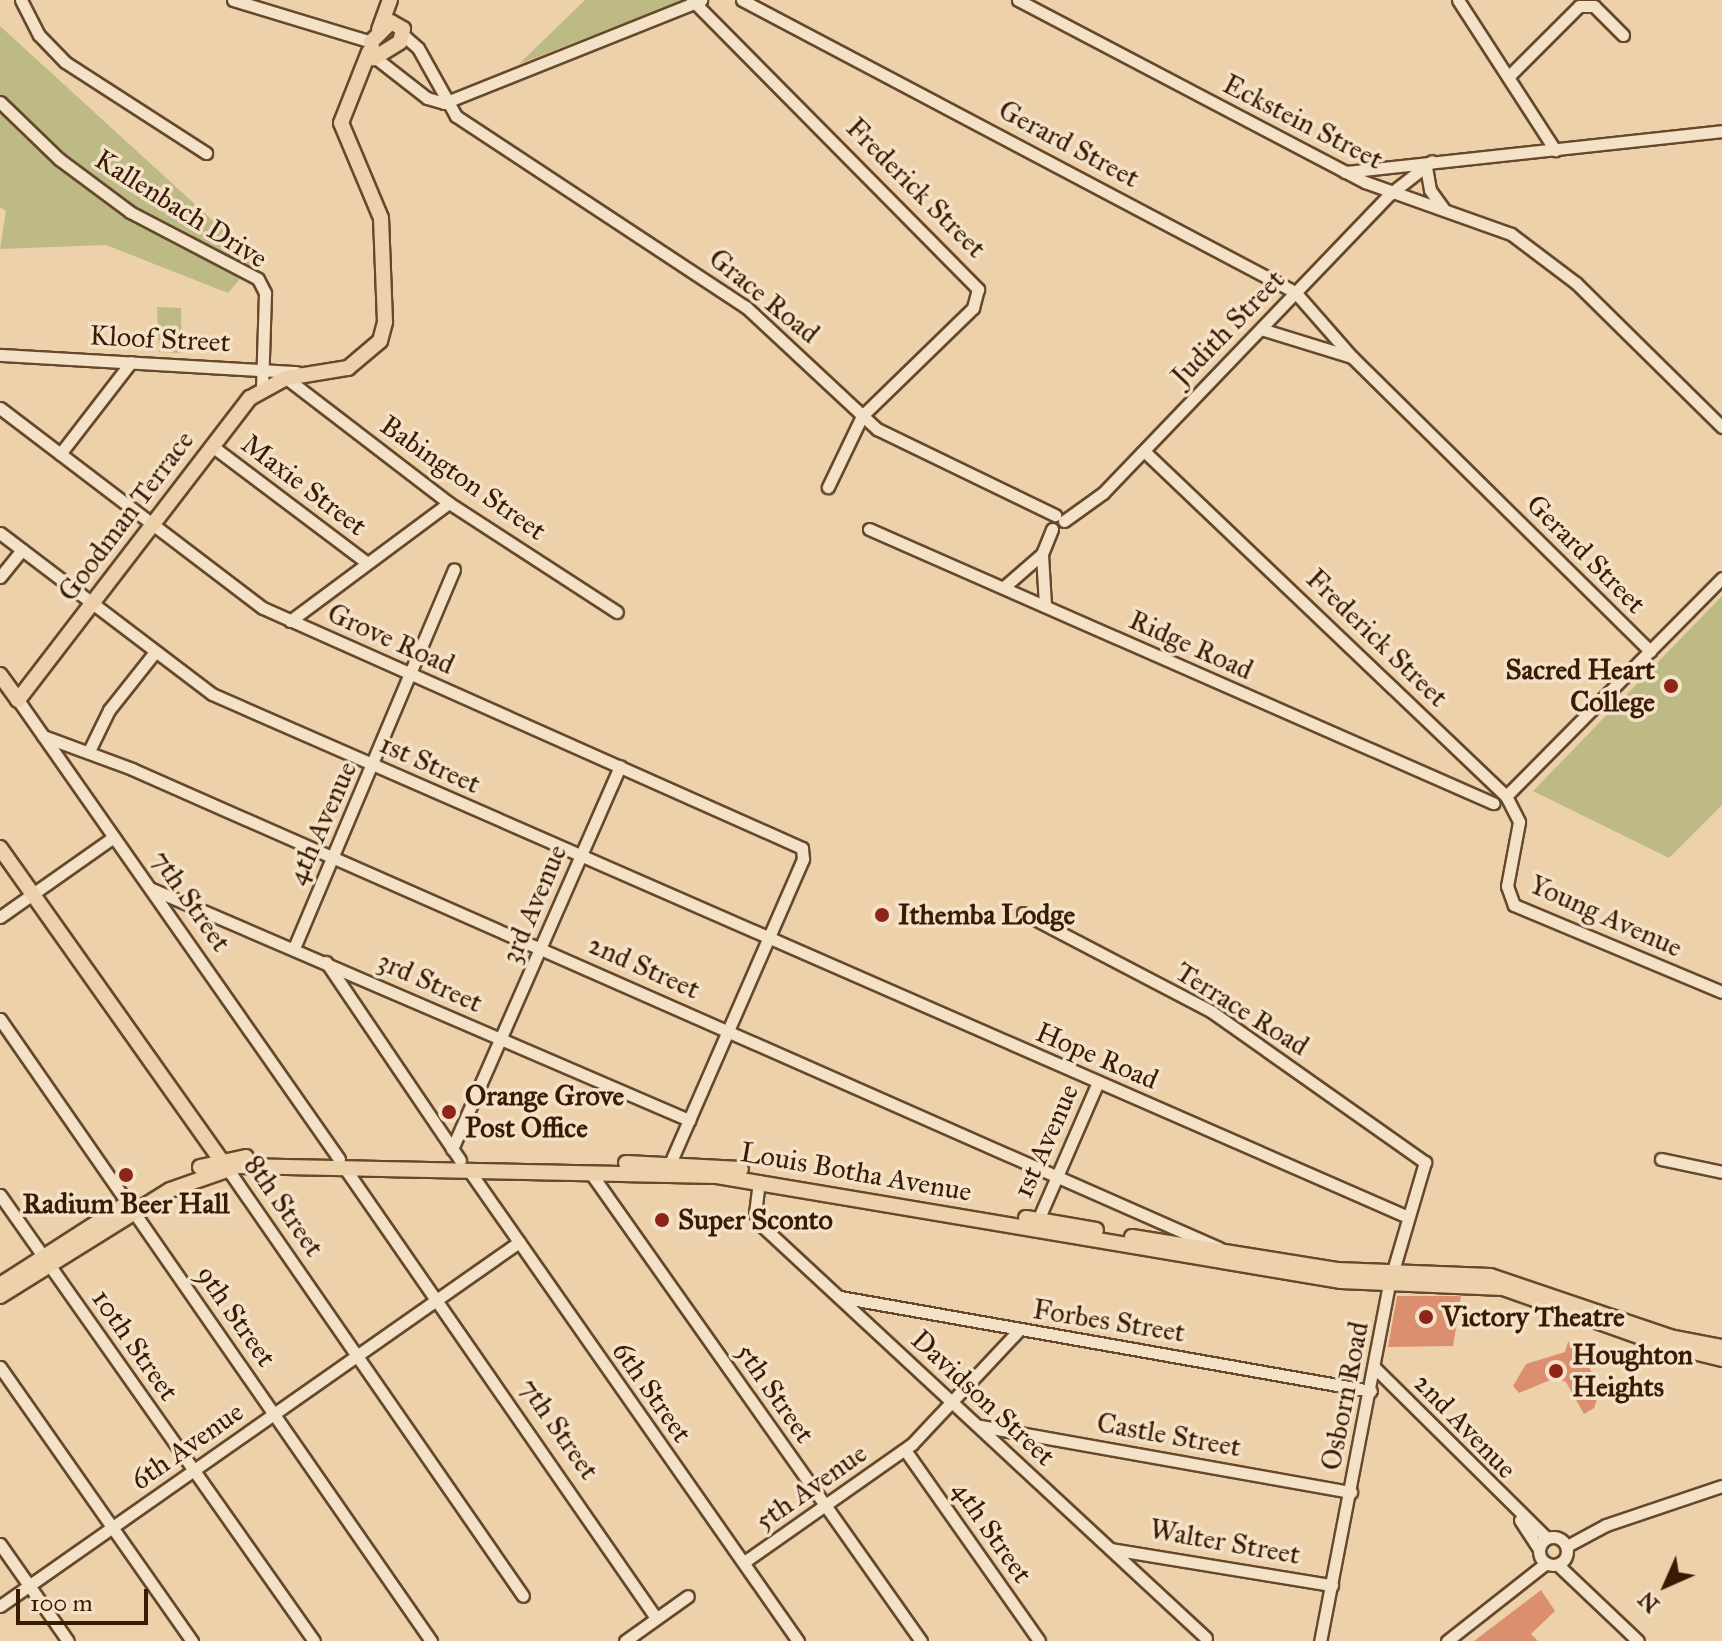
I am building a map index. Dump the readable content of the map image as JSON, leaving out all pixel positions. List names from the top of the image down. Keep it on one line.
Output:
{"streets":{"main road":["Goodman Terrace","7th Street","Louis Botha Avenue","8th Street"],"street":["Eckstein Street","Gerard Street","Frederick Street","Kallenbach Drive","Grace Road","Judith Street","Kloof Street","Babington Street","Maxie Street","Grove Road","Ridge Road","1st Street","4th Avenue","3rd Avenue","Young Avenue","2nd Street","3rd Street","Terrace Road","Hope Road","1st Avenue","9th Street","Forbes Street","10th Street","6th Street","5th Street","Osborn Road","Davidson Street","2nd Avenue","Castle Street","6th Avenue","5th Avenue","4th Street","Walter Street"]},"crossings":[["Eckstein Street","Judith Street"],["Gerard Street","Judith Street"],["Frederick Street","Grace Road"],["Frederick Street","Judith Street"],["Frederick Street","Young Avenue"],["Kallenbach Drive","Kloof Street"],["Kallenbach Drive","Goodman Terrace"],["Grace Road","Judith Street"],["Kloof Street","Goodman Terrace"],["Babington Street","Goodman Terrace"],["Maxie Street","Goodman Terrace"],["Goodman Terrace","Grove Road"],["Goodman Terrace","1st Street"],["Goodman Terrace","7th Street"],["Grove Road","1st Street"],["Grove Road","4th Avenue"],["Grove Road","3rd Avenue"],["Grove Road","Hope Road"],["1st Street","4th Avenue"],["1st Street","3rd Avenue"],["1st Street","Hope Road"],["4th Avenue","2nd Street"],["4th Avenue","3rd Street"],["7th Street","2nd Street"],["7th Street","3rd Street"],["7th Street","Louis Botha Avenue"],["7th Street","6th Avenue"],["3rd Avenue","2nd Street"],["3rd Avenue","3rd Street"],["3rd Avenue","Louis Botha Avenue"],["3rd Avenue","6th Street"],["2nd Street","1st Avenue"],["2nd Street","Louis Botha Avenue"],["3rd Street","6th Street"],["Terrace Road","Osborn Road"],["Hope Road","1st Avenue"],["Hope Road","Osborn Road"],["1st Avenue","Louis Botha Avenue"],["Louis Botha Avenue","8th Street"],["Louis Botha Avenue","9th Street"],["Louis Botha Avenue","10th Street"],["Louis Botha Avenue","6th Street"],["Louis Botha Avenue","5th Street"],["Louis Botha Avenue","Osborn Road"],["Louis Botha Avenue","Davidson Street"],["8th Street","6th Avenue"],["9th Street","6th Avenue"],["Forbes Street","Osborn Road"],["Forbes Street","Davidson Street"],["Forbes Street","5th Avenue"],["10th Street","6th Avenue"],["6th Street","6th Avenue"],["6th Street","5th Avenue"],["5th Street","5th Avenue"],["Osborn Road","2nd Avenue"],["Osborn Road","Castle Street"],["Osborn Road","Walter Street"],["Davidson Street","Castle Street"],["Davidson Street","5th Avenue"],["Davidson Street","Walter Street"],["5th Avenue","4th Street"]],"places":["Sacred Heart College","Ithemba Lodge","Orange Grove Post Office","Radium Beer Hall","Super Sconto","Victory Theatre","Houghton Heights"],"scale_bar":"100 m","north":"bottom left"}
